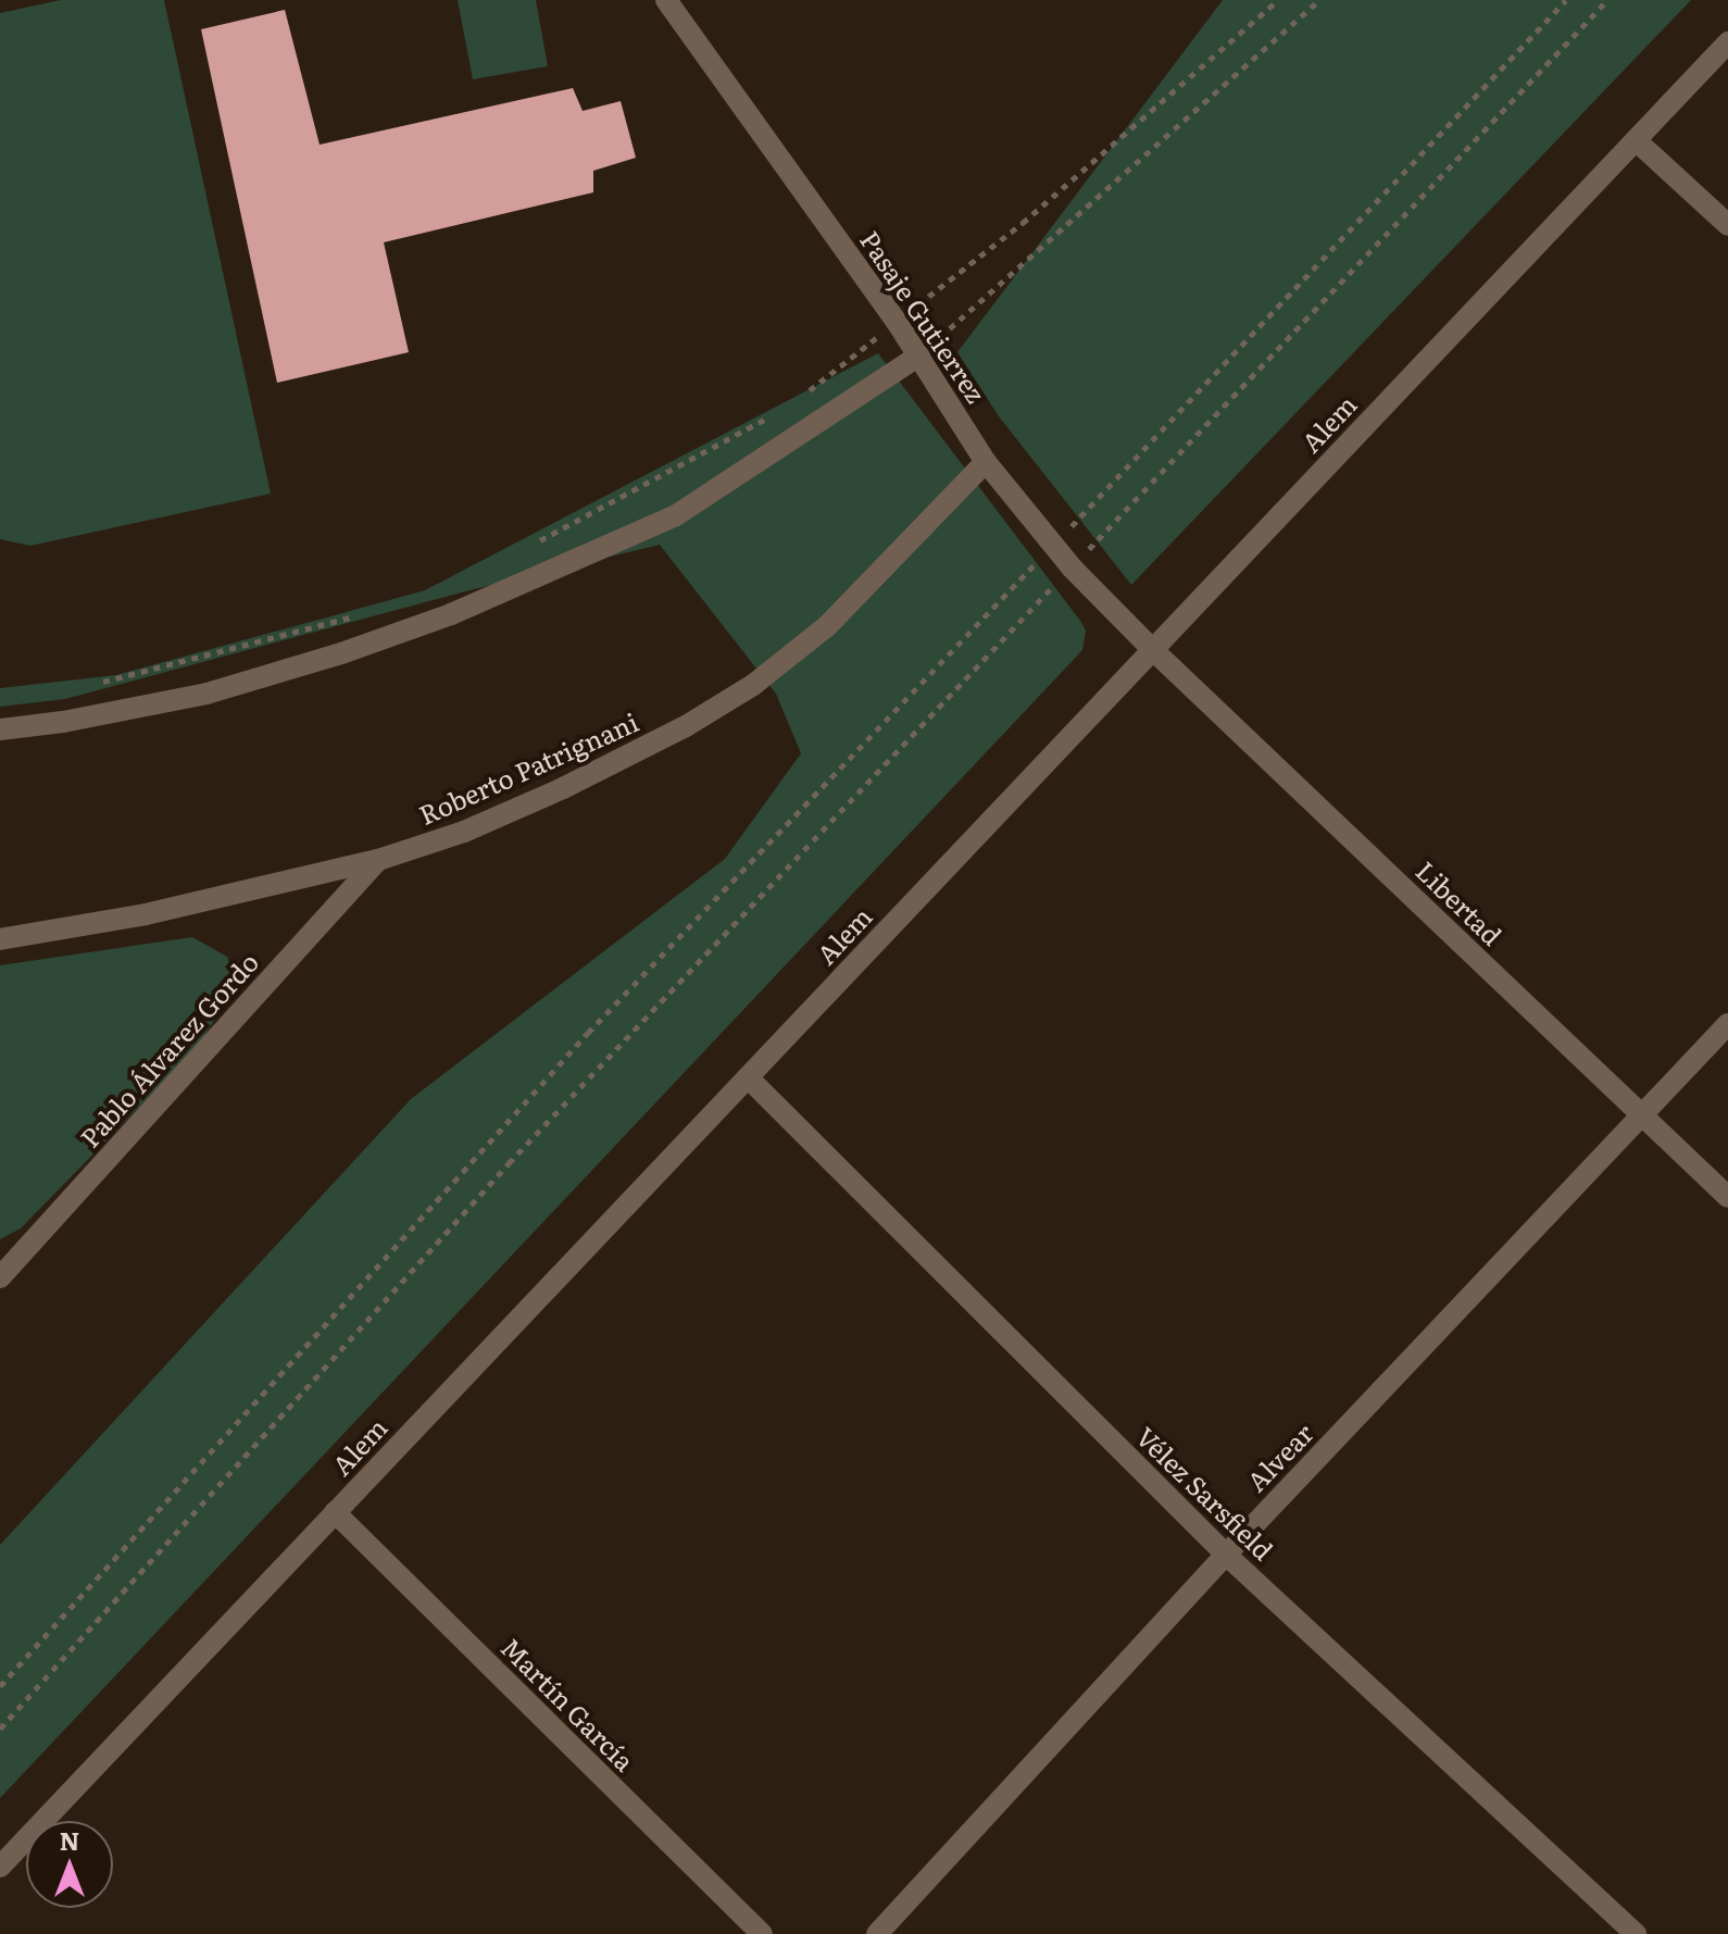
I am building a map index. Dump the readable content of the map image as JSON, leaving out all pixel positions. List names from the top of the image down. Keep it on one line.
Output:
{"streets":{"street":["Pasaje Gutierrez","Alem","Roberto Patrignani","Libertad","Pablo Álvarez Gordo","Alvear","Vélez Sarsfield","Martín García"]},"crossings":[["Pasaje Gutierrez","Alem"],["Pasaje Gutierrez","Roberto Patrignani"],["Pasaje Gutierrez","Libertad"],["Alem","Libertad"],["Alem","Vélez Sarsfield"],["Alem","Martín García"],["Roberto Patrignani","Pablo Álvarez Gordo"],["Libertad","Alvear"],["Alvear","Vélez Sarsfield"]],"north":"top"}
